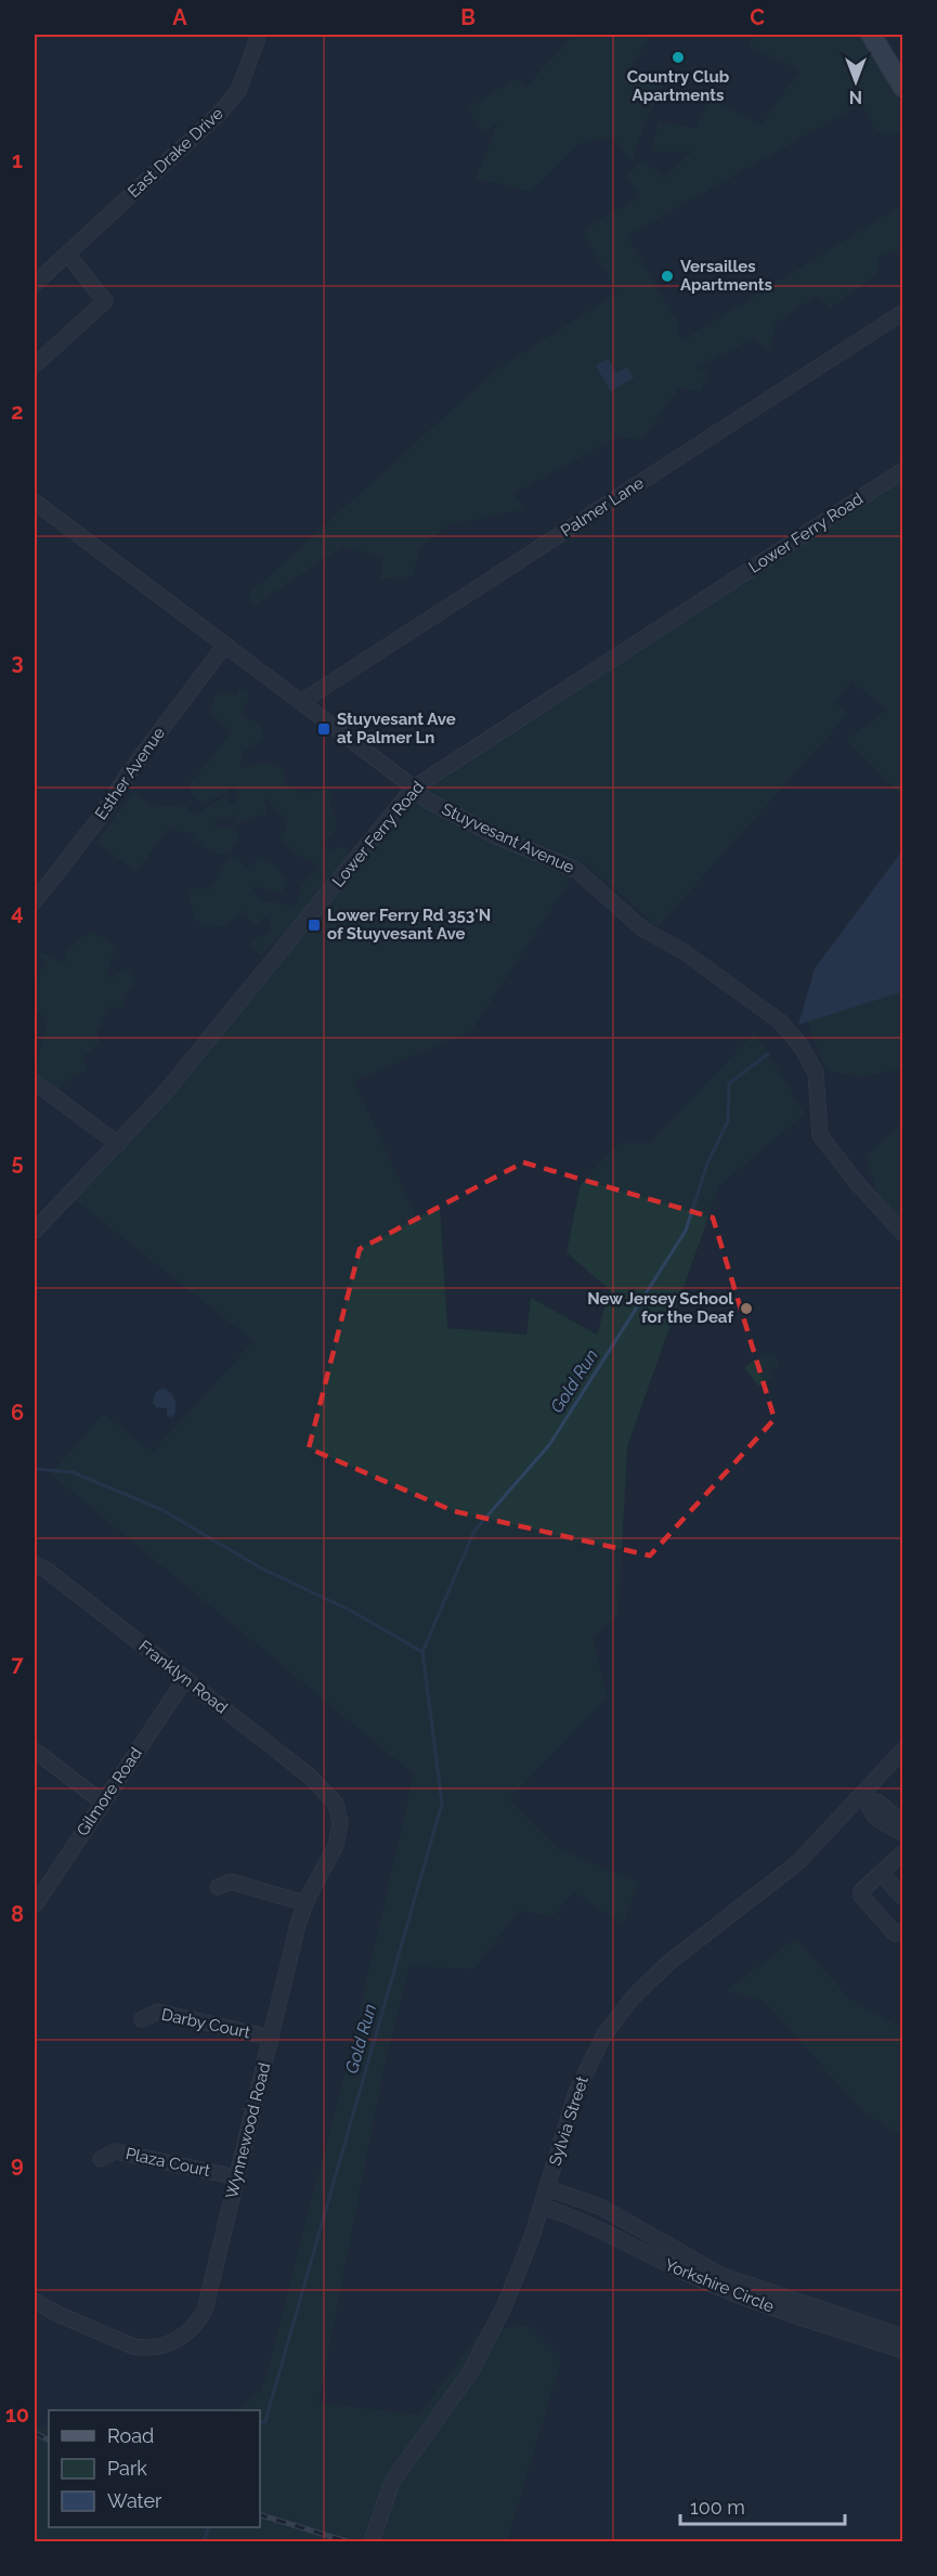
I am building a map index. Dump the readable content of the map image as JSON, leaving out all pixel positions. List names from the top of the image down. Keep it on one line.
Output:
{"streets":{"street":["East Drake Drive","Palmer Lane","Lower Ferry Road","Esther Avenue","Stuyvesant Avenue","Franklyn Road","Gilmore Road","Darby Court","Sylvia Street","Wynnewood Road","Plaza Court","Yorkshire Circle"]},"crossings":[["Palmer Lane","Stuyvesant Avenue"],["Lower Ferry Road","Stuyvesant Avenue"],["Esther Avenue","Stuyvesant Avenue"],["Franklyn Road","Gilmore Road"],["Franklyn Road","Wynnewood Road"],["Darby Court","Wynnewood Road"],["Sylvia Street","Yorkshire Circle"],["Wynnewood Road","Plaza Court"]],"water":["Gold Run"],"places":{"other":["Country Club Apartments","Versailles Apartments","New Jersey School for the Deaf"],"transit":["Stuyvesant Ave at Palmer Ln","Lower Ferry Rd 353'N of Stuyvesant Ave"]},"legend":["Road","Park","Water"],"scale_bar":"100 m","north":"bottom","grid":{"columns":["A","B","C"],"rows":["1","2","3","4","5","6","7","8","9","10"]}}
